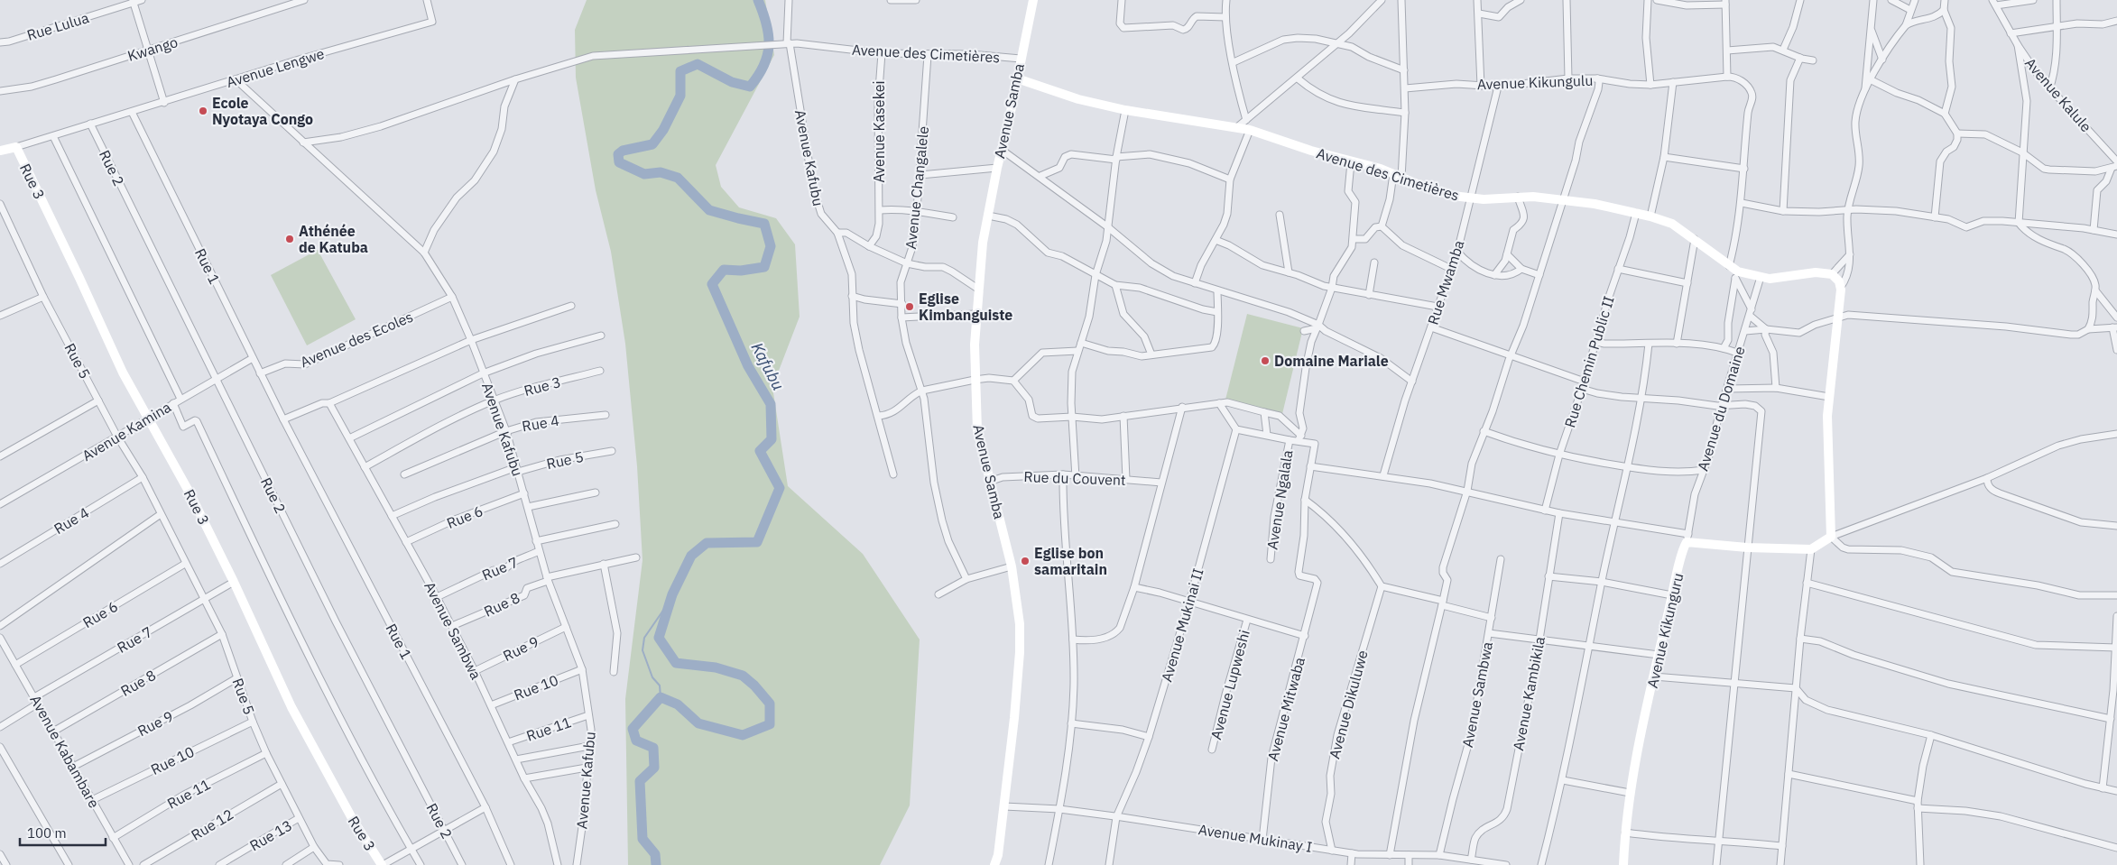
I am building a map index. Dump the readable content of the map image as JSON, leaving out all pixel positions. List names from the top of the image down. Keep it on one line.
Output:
{"streets":{"street":["Rue Lulua","Kwango","Avenue des Cimetières","Avenue Lengwe","Avenue Kikungulu","Avenue Kalule","Avenue Samba","Avenue Kasekei","Avenue Kafubu","Rue 2","Rue 3","Avenue Changalele","Rue 1","Rue Mwamba","Avenue des Ecoles","Rue 5","Rue Chemin Public II","Avenue du Domaine","Rue 4","Avenue Kamina","Rue du Couvent","Avenue Ngalala","Rue 6","Rue 7","Rue 8","Avenue Mukinai II","Avenue Sambwa","Avenue Kikunguru","Rue 9","Avenue Lupweshi","Rue 10","Avenue Kambikila","Avenue Dikuluwe","Avenue Mitwaba","Rue 11","Avenue Kabambare","Rue 12","Rue 13","Avenue Mukinay I"]},"crossings":[["Avenue des Cimetières","Avenue Samba"],["Avenue des Cimetières","Avenue Kasekei"],["Avenue des Cimetières","Avenue Kafubu"],["Avenue des Cimetières","Avenue Changalele"],["Avenue des Cimetières","Rue Mwamba"],["Avenue des Cimetières","Rue Chemin Public II"],["Avenue des Cimetières","Avenue du Domaine"],["Avenue Lengwe","Avenue Kafubu"],["Avenue Lengwe","Rue 2"],["Avenue Lengwe","Rue 3"],["Avenue Lengwe","Rue 1"],["Avenue Kikungulu","Rue Mwamba"],["Avenue Samba","Rue du Couvent"],["Avenue Samba","Avenue Mukinay I"],["Avenue Kafubu","Rue 3"],["Avenue Kafubu","Avenue des Ecoles"],["Avenue Kafubu","Rue 5"],["Avenue Kafubu","Rue 4"],["Avenue Kafubu","Rue 6"],["Avenue Kafubu","Rue 7"],["Avenue Kafubu","Rue 8"],["Avenue Kafubu","Rue 9"],["Avenue Kafubu","Rue 10"],["Avenue Kafubu","Rue 11"],["Rue 2","Avenue Kamina"],["Rue 3","Avenue Kamina"],["Rue 3","Rue 7"],["Rue 3","Avenue Sambwa"],["Rue 1","Avenue des Ecoles"],["Rue 1","Avenue Kamina"],["Rue 5","Rue 4"],["Rue 5","Avenue Kamina"],["Rue 5","Rue 6"],["Rue 5","Rue 7"],["Rue 5","Rue 8"],["Rue 5","Avenue Sambwa"],["Rue 5","Rue 9"],["Rue 5","Rue 10"],["Rue 5","Rue 11"],["Rue 5","Rue 12"],["Rue 5","Rue 13"],["Avenue du Domaine","Avenue Kikunguru"],["Rue 6","Avenue Sambwa"],["Rue 6","Avenue Kabambare"],["Rue 7","Avenue Sambwa"],["Rue 7","Avenue Kabambare"],["Rue 8","Avenue Sambwa"],["Rue 8","Avenue Kabambare"],["Avenue Mukinai II","Avenue Mukinay I"],["Avenue Sambwa","Rue 9"],["Avenue Sambwa","Rue 10"],["Avenue Sambwa","Rue 11"],["Avenue Sambwa","Avenue Mukinay I"],["Rue 9","Avenue Kabambare"],["Rue 10","Avenue Kabambare"],["Avenue Kambikila","Avenue Mukinay I"],["Avenue Dikuluwe","Avenue Mukinay I"],["Avenue Mitwaba","Avenue Mukinay I"],["Rue 11","Avenue Kabambare"]],"water":["Kafubu"],"places":["Ecole Nyotaya Congo","Athénée de Katuba","Eglise Kimbanguiste","Domaine Mariale","Eglise bon samaritain"],"scale_bar":"100 m"}
